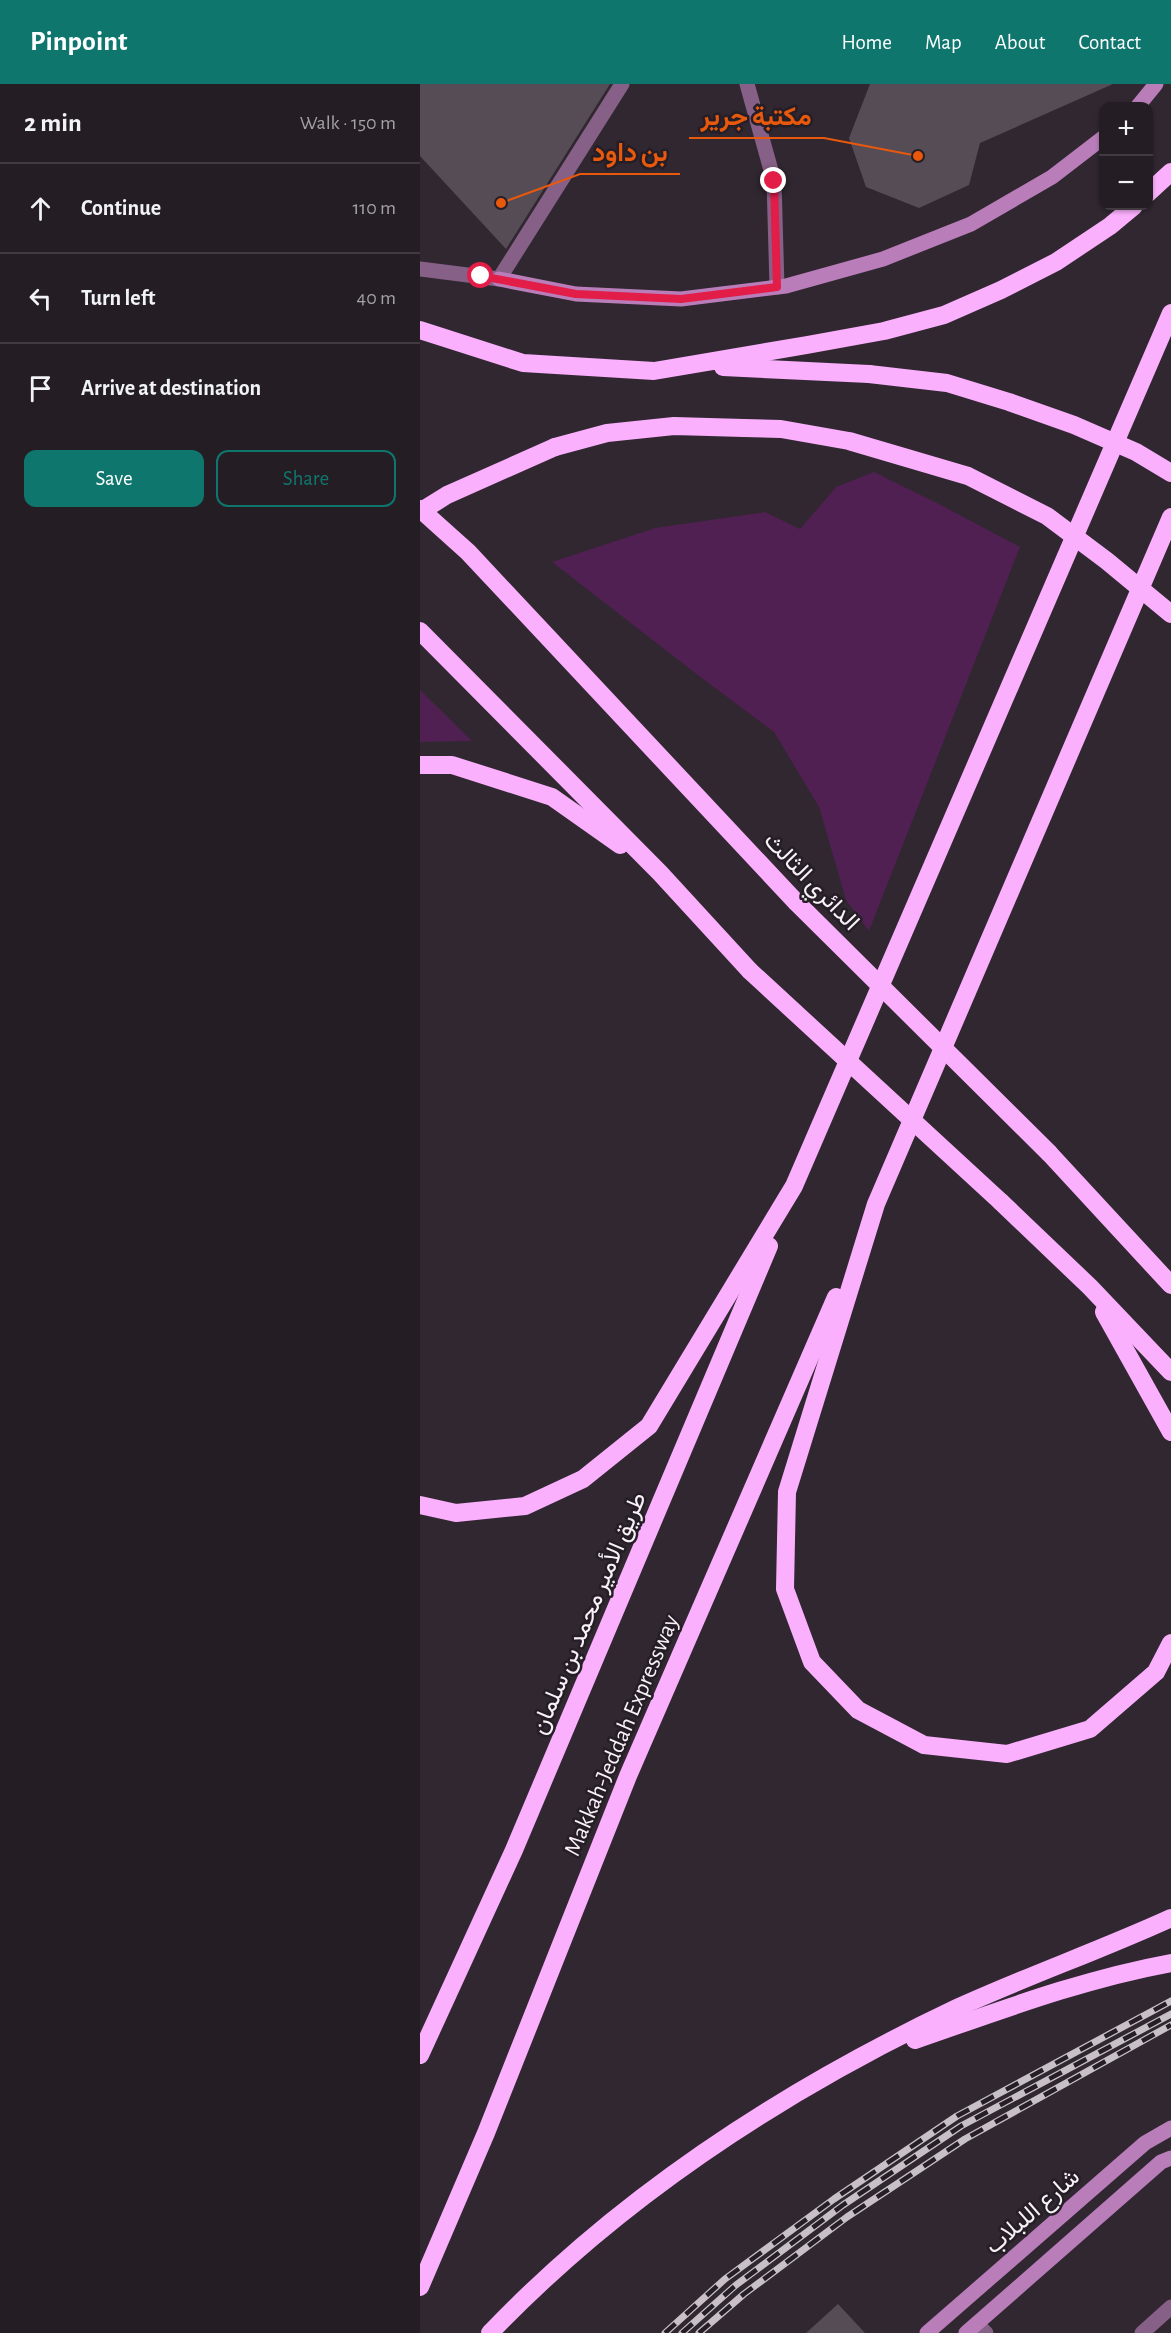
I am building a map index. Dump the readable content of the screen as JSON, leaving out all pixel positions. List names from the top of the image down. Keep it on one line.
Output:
{"streets":{"highway":["الدائري الثالث","طريق الأمير محمد بن سلمان","Makkah-Jeddah Expressway"],"street":["شارع اللبلاب"]},"places":["مكتبة جرير","بن داود"],"page":{"header":"Pinpoint","nav":["Home","Map","About","Contact"],"heading":["2 min","Walk · 150 m"],"map_buttons":["+","−"],"list":[["Continue","110 m"],["Turn left","40 m"],"Arrive at destination"],"buttons":["Save","Share"]}}
